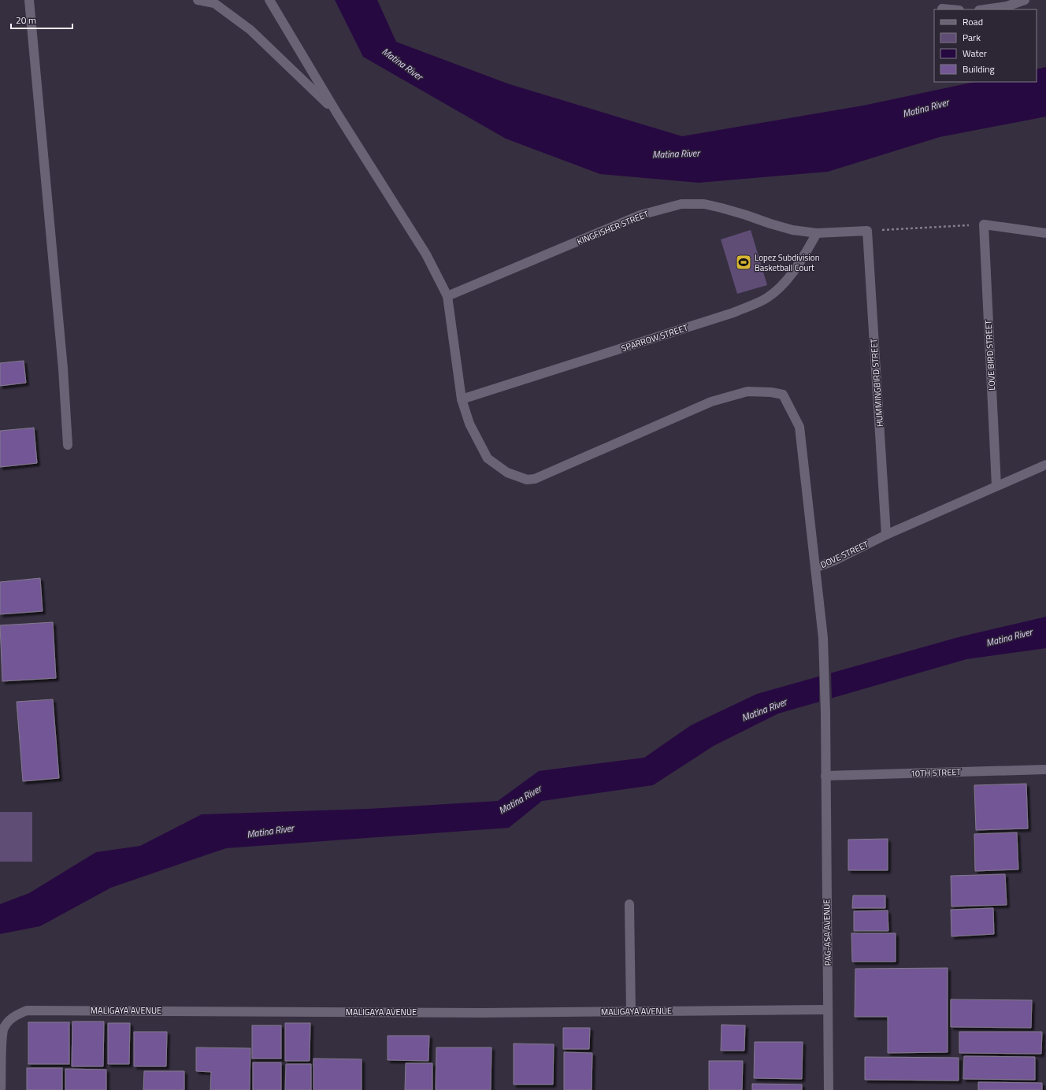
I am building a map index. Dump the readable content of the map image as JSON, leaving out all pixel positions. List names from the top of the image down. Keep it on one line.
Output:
{"streets":{"street":["KINGFISHER STREET","SPARROW STREET","LOVE BIRD STREET","HUMMINGBIRD STREET","DOVE STREET","10TH STREET","PAG-ASA AVENUE","MALIGAYA AVENUE"]},"crossings":[["KINGFISHER STREET","SPARROW STREET"],["KINGFISHER STREET","HUMMINGBIRD STREET"],["LOVE BIRD STREET","DOVE STREET"],["HUMMINGBIRD STREET","DOVE STREET"],["DOVE STREET","10TH STREET"],["DOVE STREET","PAG-ASA AVENUE"],["10TH STREET","PAG-ASA AVENUE"],["PAG-ASA AVENUE","MALIGAYA AVENUE"]],"water":["Matina River"],"places":{"sports":["Lopez Subdivision Basketball Court"]},"legend":["Road","Park","Water","Building"],"scale_bar":"20 m"}
